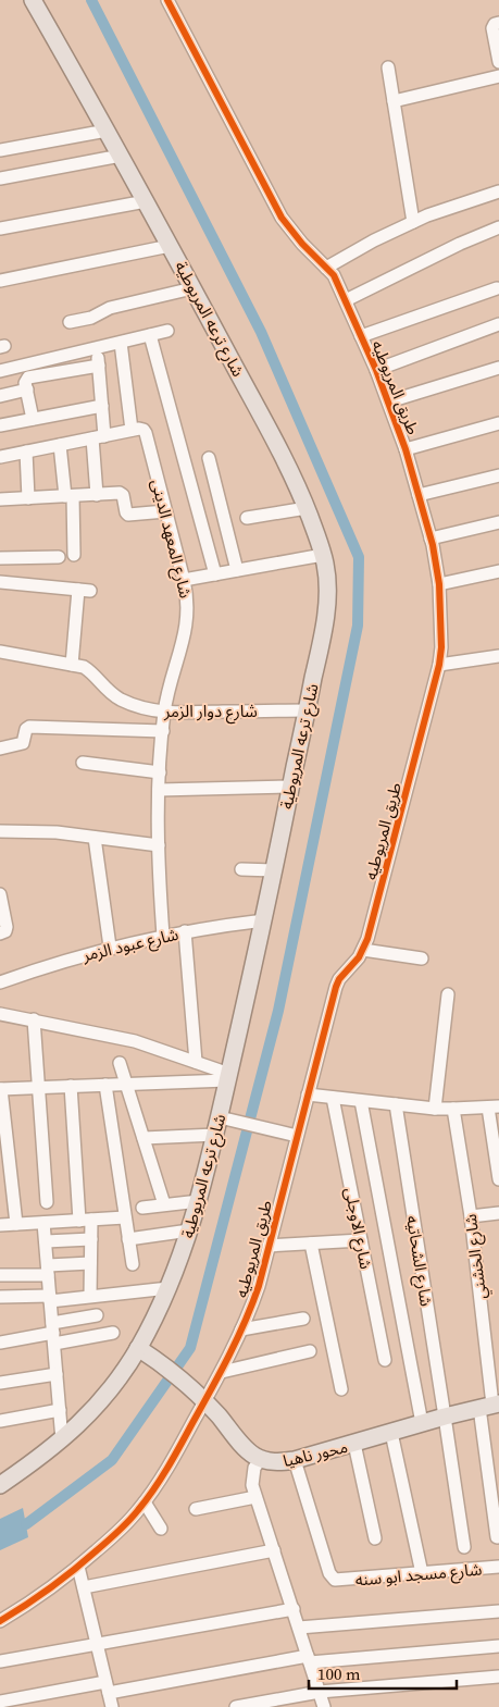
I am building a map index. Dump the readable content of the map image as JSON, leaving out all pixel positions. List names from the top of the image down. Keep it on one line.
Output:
{"streets":{"main road":["شارع ترعه المريوطية","محور ناهيا"],"street":["طريق المريوطيه","شارع المعهد الدينى","شارع دوار الزمر","شارع عبود الزمر","شارع الاوجلى","شارع الخشني","شارع الشحاتيه","شارع مسجد ابو سنه"]},"crossings":[["شارع ترعه المريوطية","شارع دوار الزمر"],["شارع ترعه المريوطية","شارع عبود الزمر"],["شارع ترعه المريوطية","محور ناهيا"],["طريق المريوطيه","محور ناهيا"],["شارع المعهد الدينى","شارع دوار الزمر"],["شارع المعهد الدينى","شارع عبود الزمر"],["شارع الخشني","محور ناهيا"],["شارع الشحاتيه","محور ناهيا"],["محور ناهيا","شارع مسجد ابو سنه"]],"scale_bar":"100 m"}
